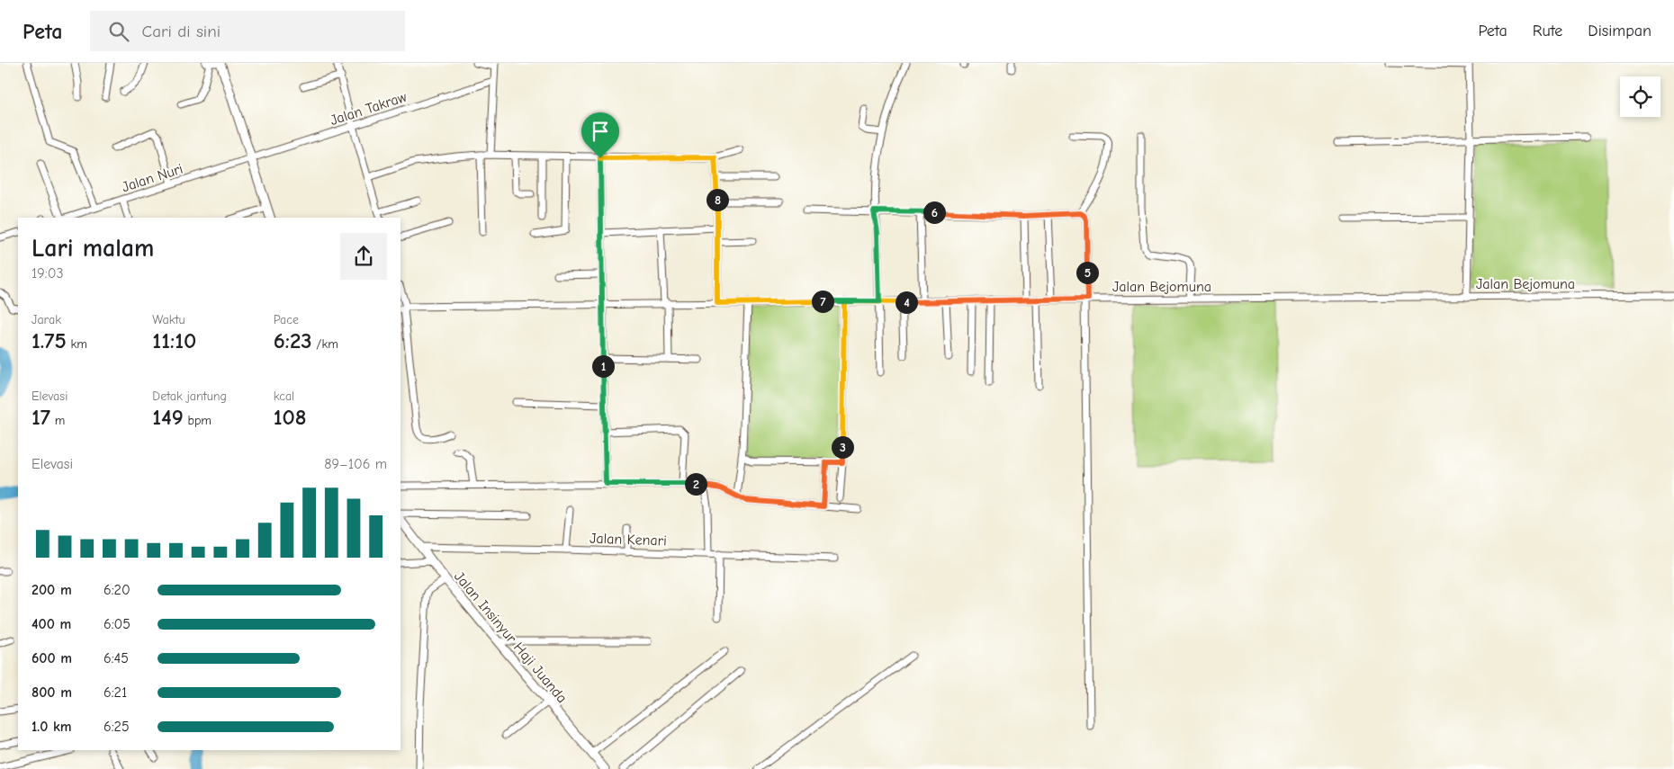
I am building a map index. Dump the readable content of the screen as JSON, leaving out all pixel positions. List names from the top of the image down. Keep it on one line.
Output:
{"streets":{"street":["Jalan Takraw","Jalan Nuri","Jalan Bejomuna","Jalan Kenari","Jalan Insinyur Haji Juanda"]},"crossings":[["Jalan Takraw","Jalan Nuri"],["Jalan Kenari","Jalan Insinyur Haji Juanda"]],"page":{"header":"Peta","search":"Cari di sini","nav":["Peta","Rute","Disimpan"],"pins":["8","6","5","7","4","1","3","2"],"heading":["Lari malam","19:03"],"stats":[["Jarak","1.75 km"],["Waktu","11:10"],["Pace","6:23 /km"],["Elevasi","17 m"],["Detak jantung","149 bpm"],["kcal","108"]],"chart":["Elevasi","89–106 m"],"list":[{"name":"200 m","note":"6:20"},{"name":"400 m","note":"6:05"},{"name":"600 m","note":"6:45"},{"name":"800 m","note":"6:21"},{"name":"1.0 km","note":"6:25"}]}}
